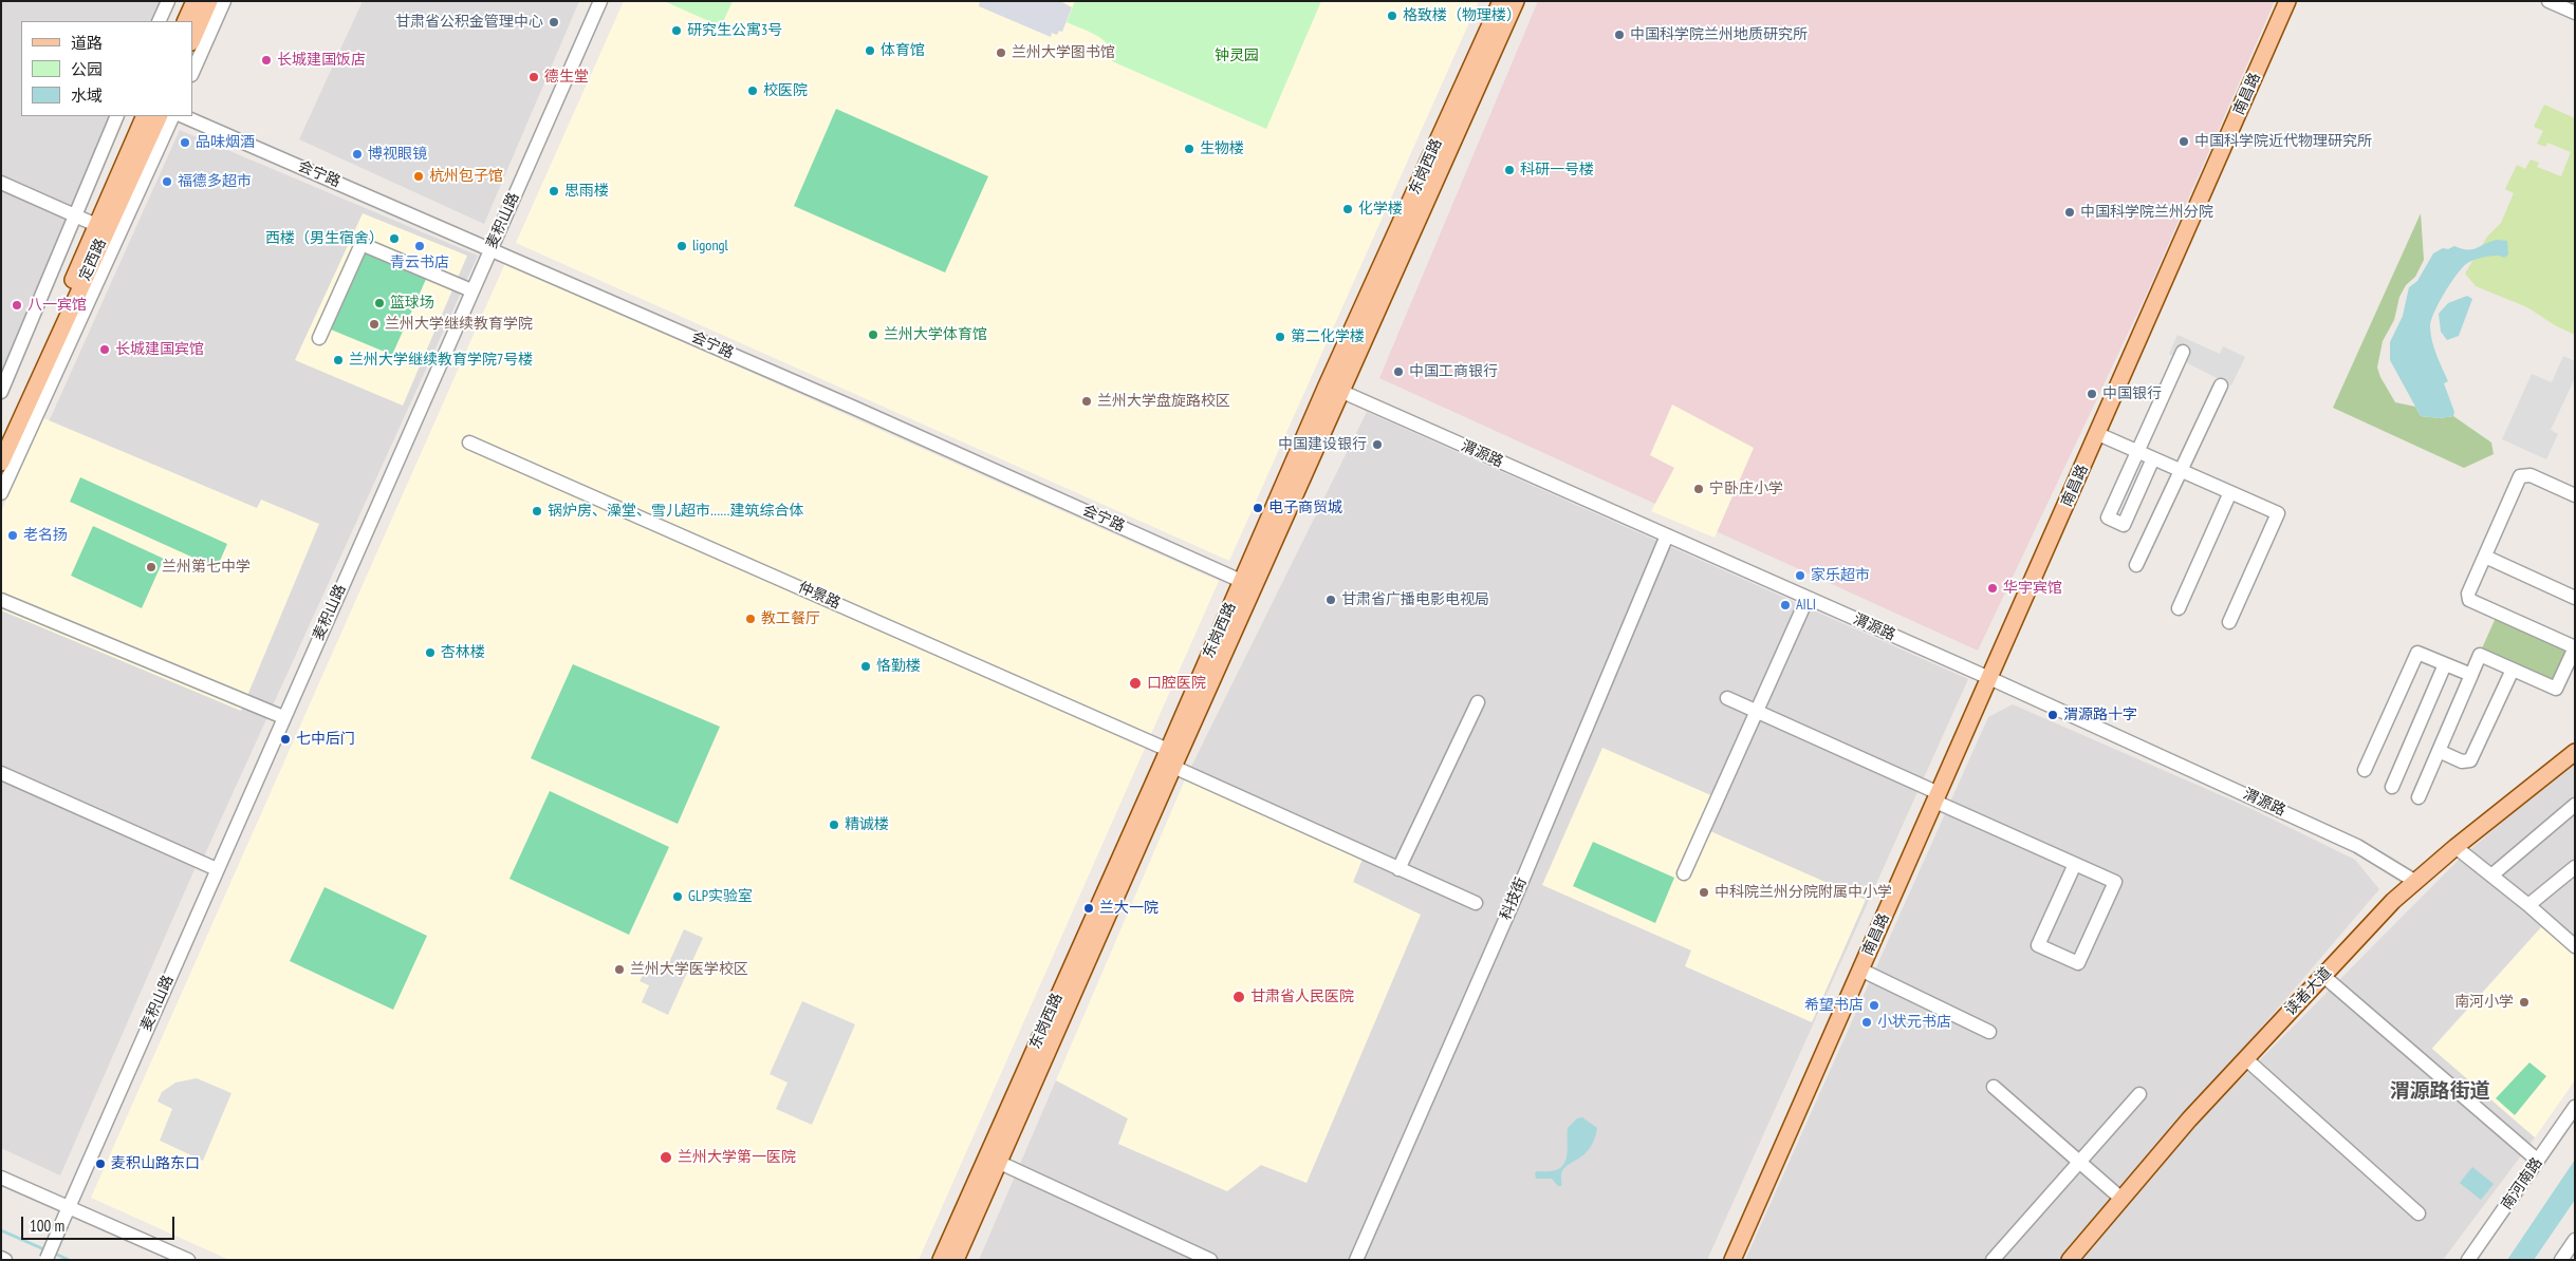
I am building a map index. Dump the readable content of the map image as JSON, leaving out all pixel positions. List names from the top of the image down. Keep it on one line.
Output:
{"streets":{"main road":["南昌路","东岗西路","定西路","读者大道"],"street":["会宁路","麦积山路","渭源路","仲景路","科技街","南河南路"]},"crossings":[["南昌路","渭源路"],["东岗西路","会宁路"],["东岗西路","渭源路"],["东岗西路","仲景路"],["会宁路","麦积山路"],["渭源路","科技街"],["渭源路","读者大道"]],"districts":["渭源路街道"],"parks":["钟灵园"],"places":["格致楼（物理楼）","甘肃省公积金管理中心","研究生公寓3号","中国科学院兰州地质研究所","体育馆","兰州大学图书馆","长城建国饭店","德生堂","校医院","中国科学院近代物理研究所","品味烟酒","生物楼","博视眼镜","科研一号楼","杭州包子馆","福德多超市","思雨楼","化学楼","中国科学院兰州分院","西楼（男生宿舍）","青云书店","ligongl","篮球场","八一宾馆","兰州大学继续教育学院","兰州大学体育馆","第二化学楼","长城建国宾馆","兰州大学继续教育学院7号楼","中国工商银行","中国银行","兰州大学盘旋路校区","中国建设银行","宁卧庄小学","电子商贸城","锅炉房、澡堂、雪儿超市……建筑综合体","老名扬","兰州第七中学","家乐超市","华宇宾馆","甘肃省广播电影电视局","AILI","教工餐厅","杏林楼","恪勤楼","口腔医院","渭源路十字","七中后门","精诚楼","中科院兰州分院附属中小学","GLP实验室","兰大一院","兰州大学医学校区","甘肃省人民医院","南河小学","希望书店","小状元书店","兰州大学第一医院","麦积山路东口"],"legend":["道路","公园","水域"],"scale_bar":"100 m"}
